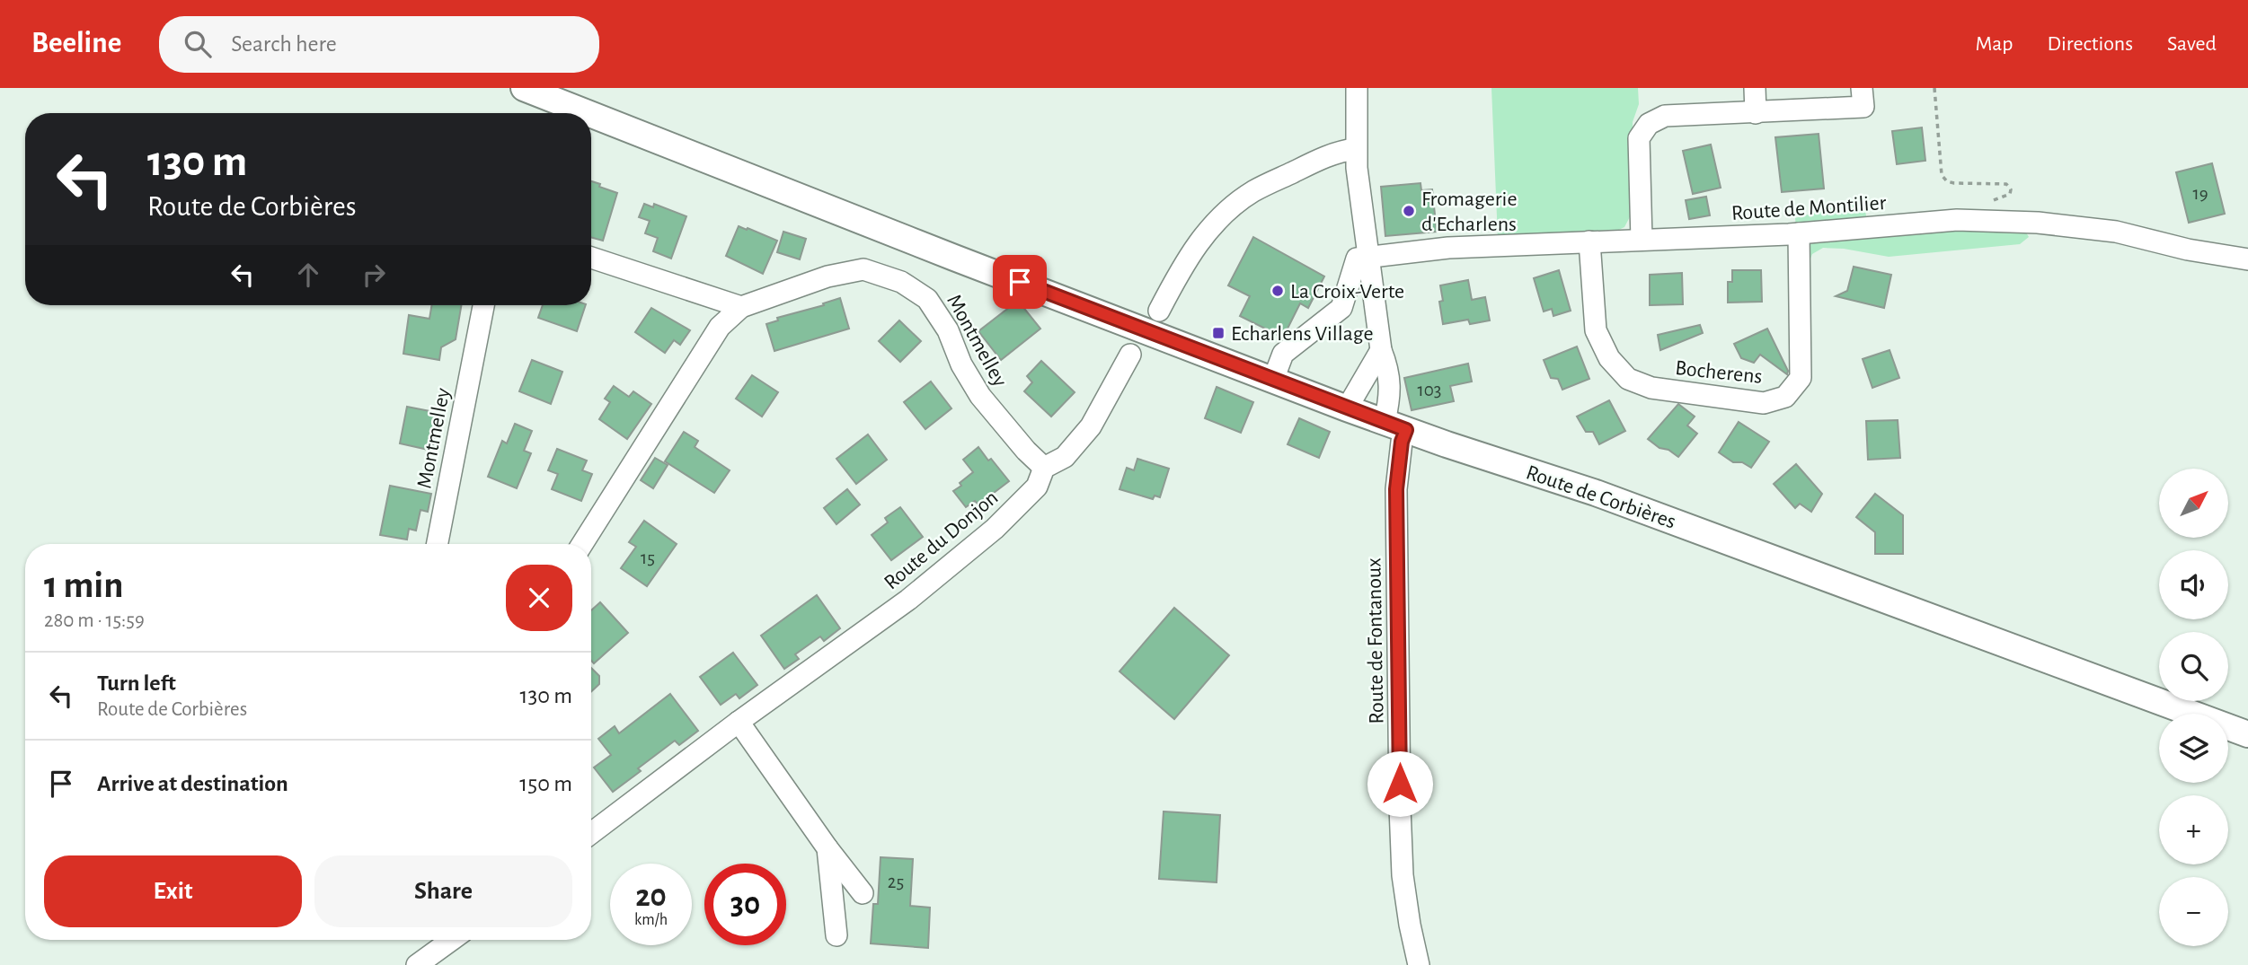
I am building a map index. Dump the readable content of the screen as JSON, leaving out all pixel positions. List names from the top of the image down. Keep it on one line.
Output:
{"streets":{"main road":["Route de Corbières"],"street":["Route de Montilier","Montmelley","Bocherens","Route du Donjon","Route de Fontanoux"]},"crossings":[["Route de Montilier","Bocherens"],["Route de Montilier","Route de Fontanoux"],["Montmelley","Route du Donjon"],["Route de Corbières","Route de Fontanoux"]],"places":{"other":["Fromagerie d'Echarlens","La Croix-Verte"],"transit":["Echarlens Village"]},"house_numbers":["19","103","15","25"],"north":"top right","page":{"header":"Beeline","search":"Search here","nav":["Map","Directions","Saved"],"turn":["130 m","Route de Corbières"],"map_buttons":["+","−"],"heading":["1 min","280 m · 15:59"],"list":[{"name":"Turn left","note":"Route de Corbières","value":"130 m"},{"name":"Arrive at destination","value":"150 m"}],"buttons":["Exit","Share"],"speed":"20 km/h","limit":"30"}}
